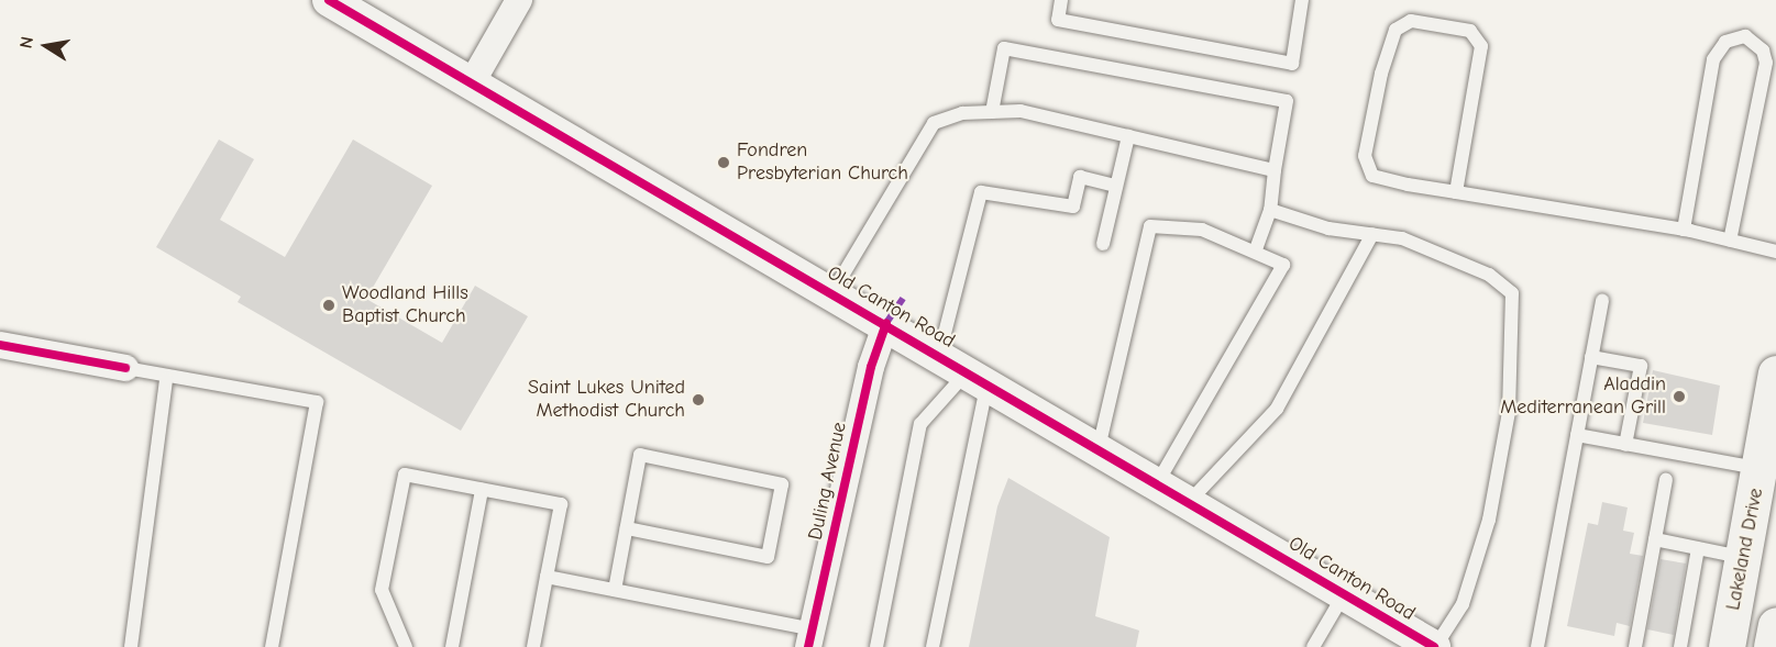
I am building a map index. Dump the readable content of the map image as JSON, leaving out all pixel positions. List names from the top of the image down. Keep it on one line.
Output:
{"streets":{"main road":["Lakeland Drive"],"street":["Old Canton Road","Duling Avenue"]},"crossings":[["Old Canton Road","Duling Avenue"]],"places":["Fondren Presbyterian Church","Woodland Hills Baptist Church","Aladdin Mediterranean Grill","Saint Lukes United Methodist Church"],"north":"left"}
